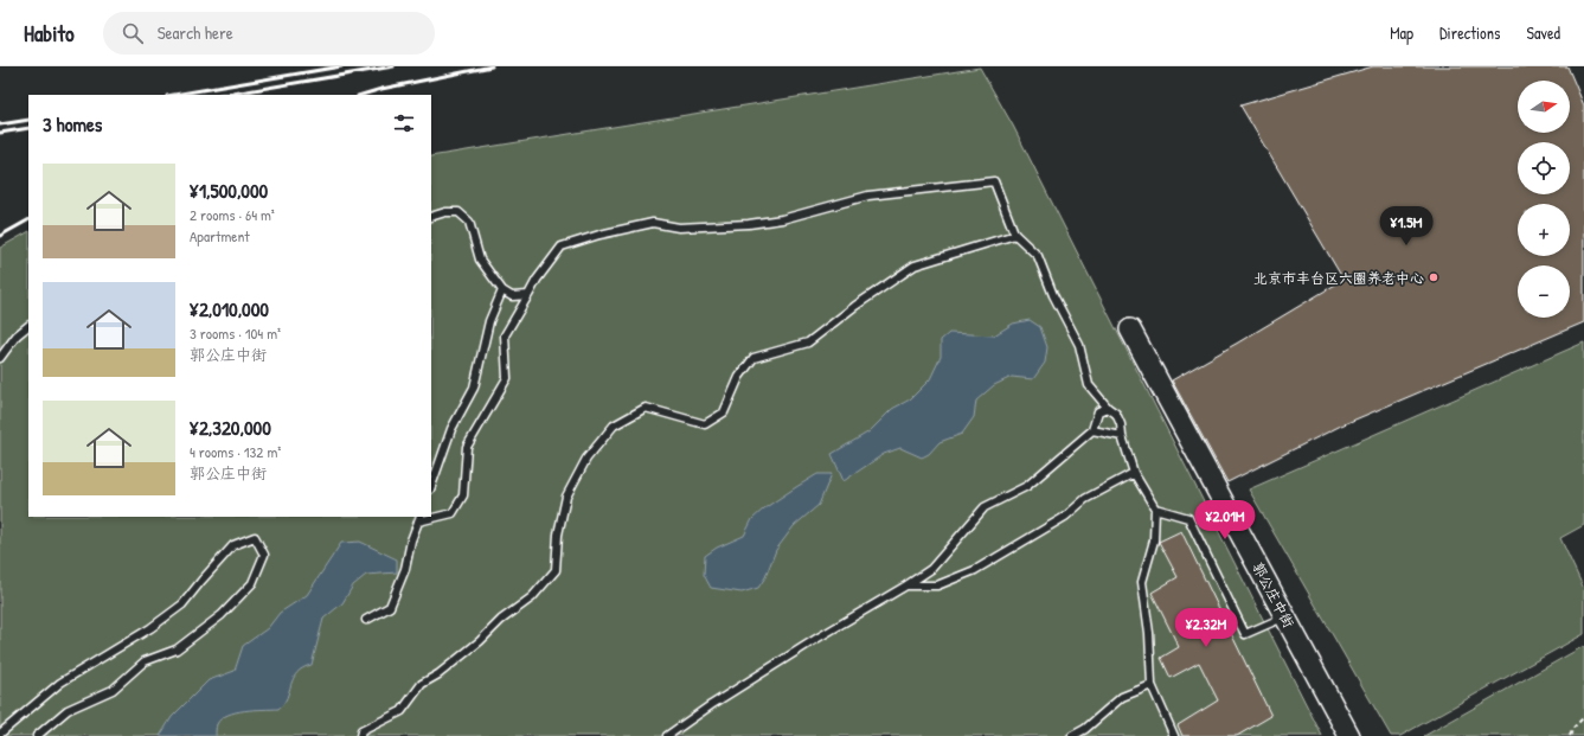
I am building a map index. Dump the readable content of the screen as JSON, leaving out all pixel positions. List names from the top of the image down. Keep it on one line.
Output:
{"streets":{"street":["郭公庄中街"]},"places":["北京市丰台区六圈养老中心"],"north":"right","page":{"header":"Habito","search":"Search here","nav":["Map","Directions","Saved"],"map_buttons":["+","−"],"heading":"3 homes","list":[{"name":"¥1,500,000","note":"2 rooms · 64 m² · Apartment"},{"name":"¥2,010,000","note":"3 rooms · 104 m² · 郭公庄中街"},{"name":"¥2,320,000","note":"4 rooms · 132 m² · 郭公庄中街"}],"price":["¥1.5M","¥2.01M","¥2.32M"]}}
